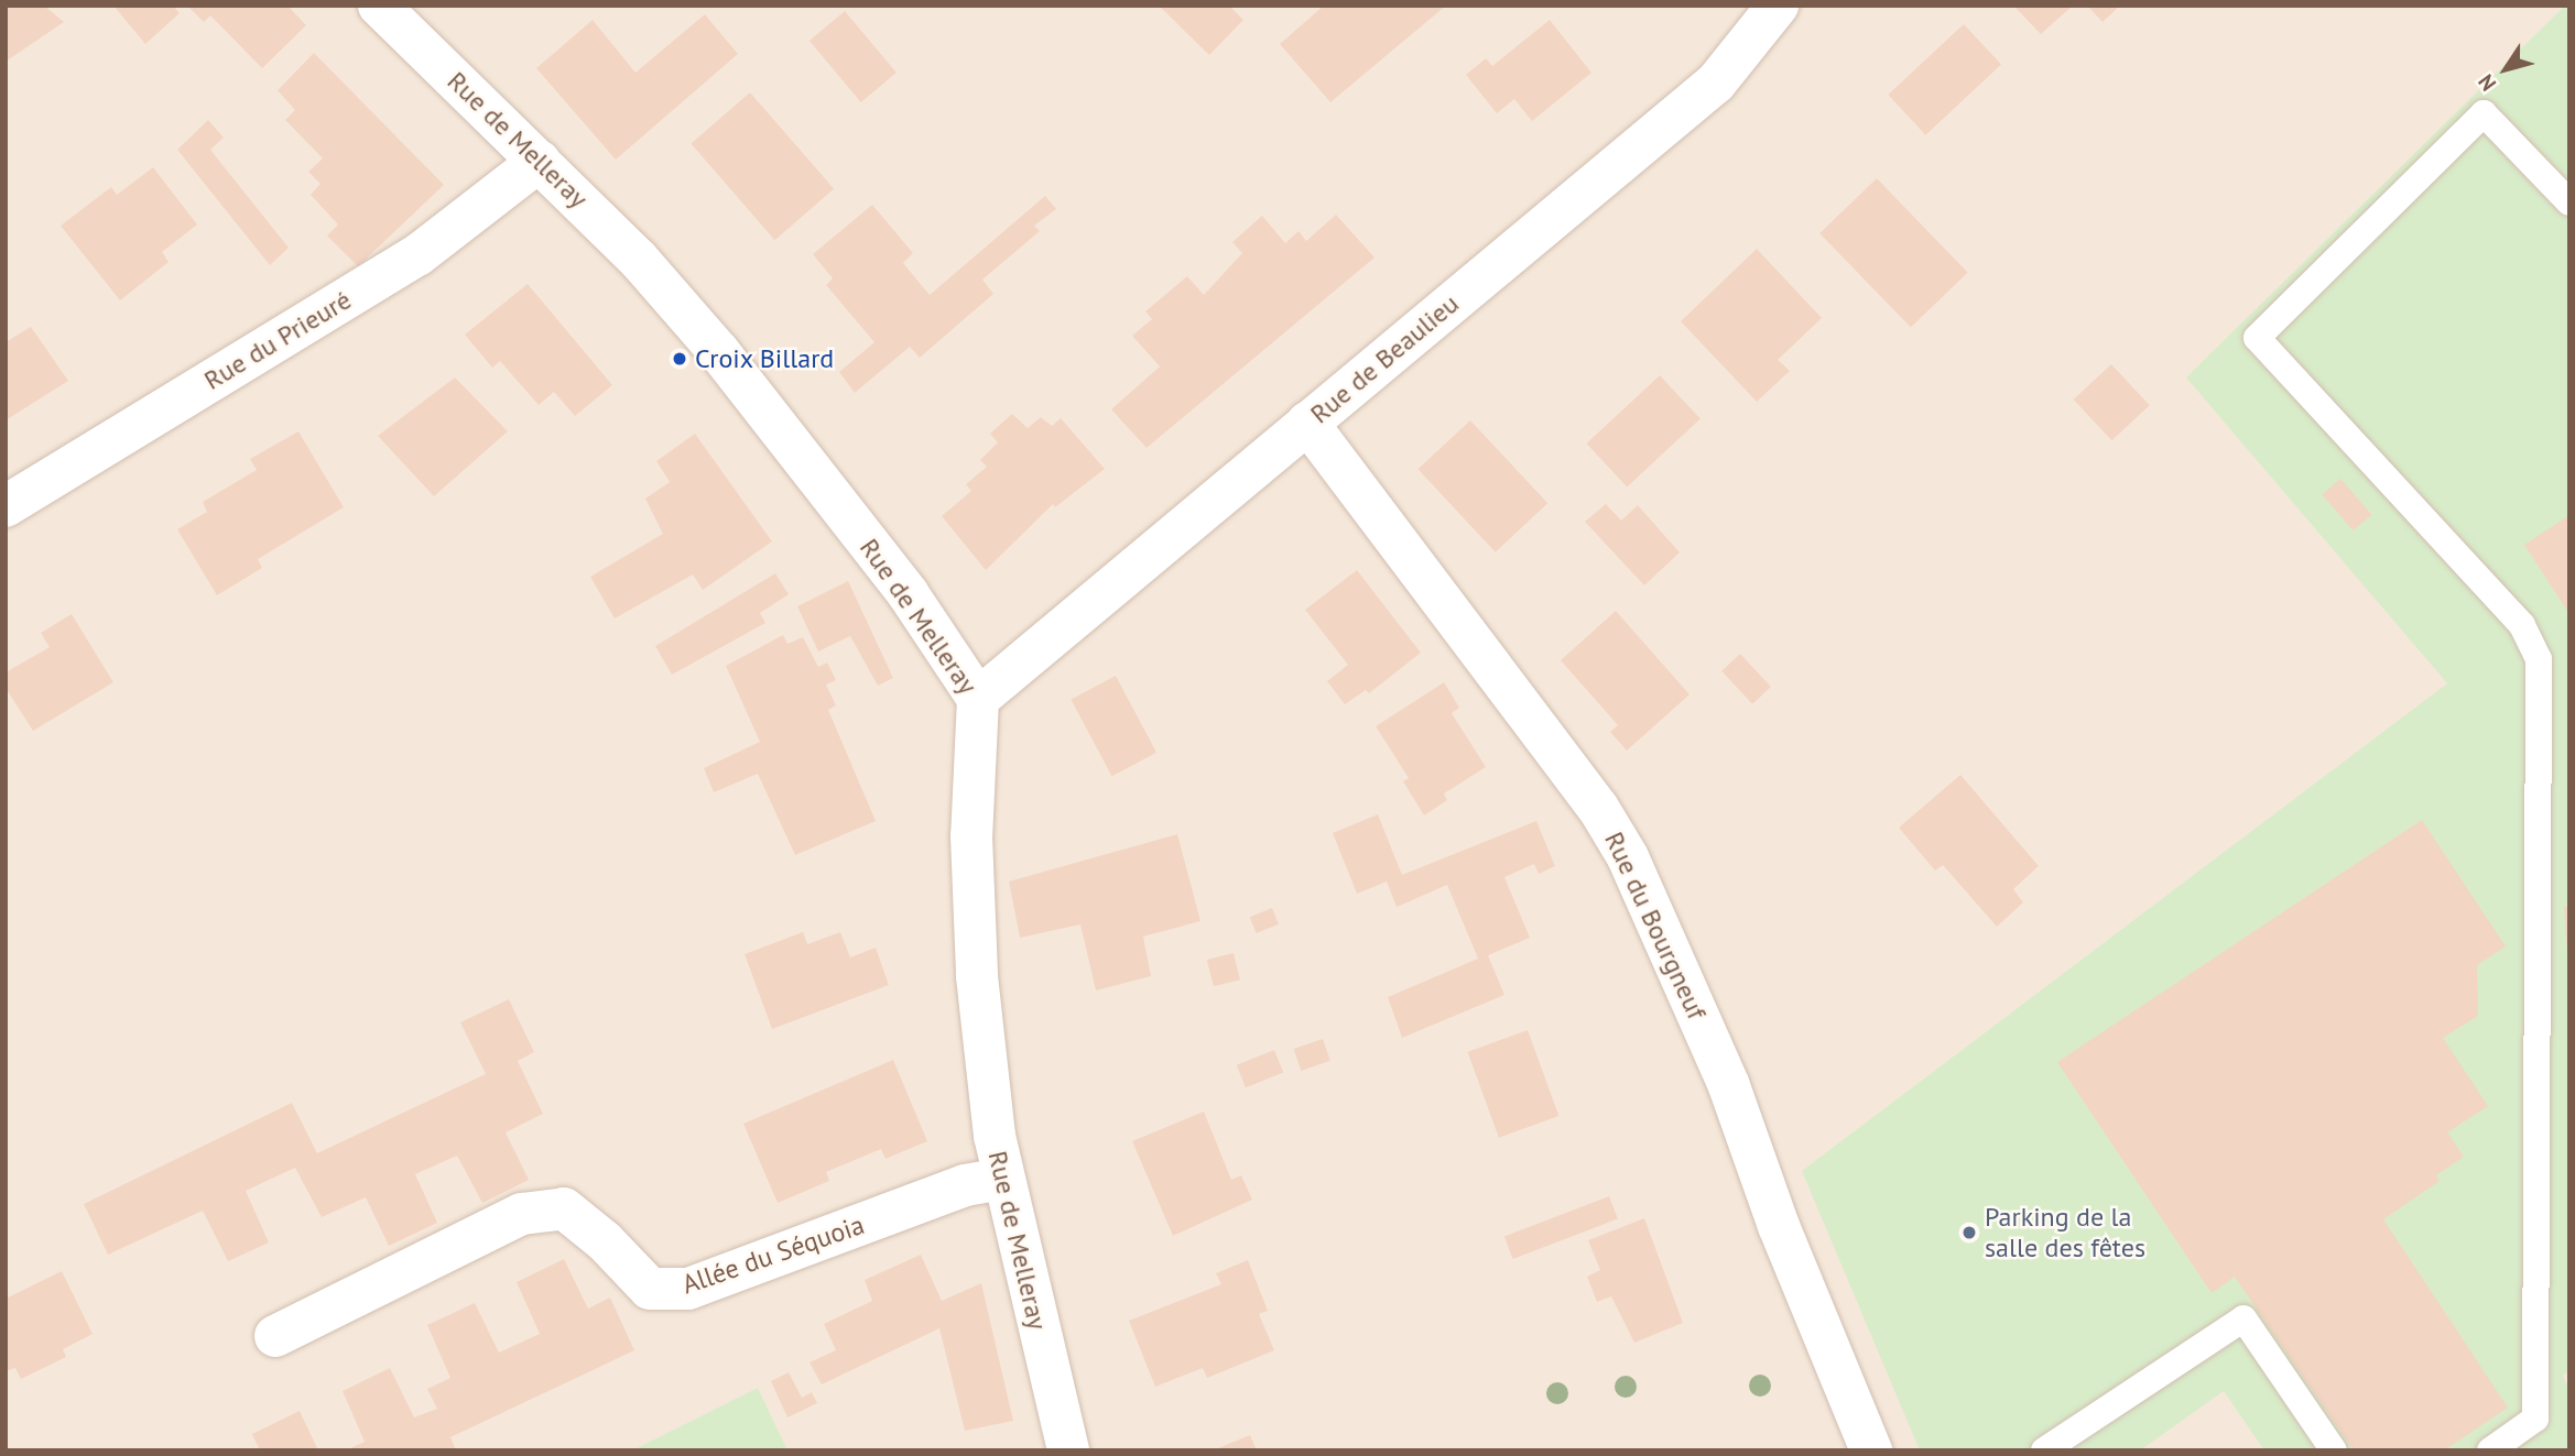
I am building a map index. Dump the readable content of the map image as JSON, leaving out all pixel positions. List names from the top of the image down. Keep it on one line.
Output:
{"streets":{"street":["Rue de Melleray","Rue du Prieuré","Rue de Beaulieu","Rue du Bourgneuf","Allée du Séquoia"]},"crossings":[["Rue de Melleray","Rue du Prieuré"],["Rue de Melleray","Rue de Beaulieu"],["Rue de Melleray","Allée du Séquoia"],["Rue de Beaulieu","Rue du Bourgneuf"]],"places":["Croix Billard","Parking de la salle des fêtes"],"north":"bottom left"}
